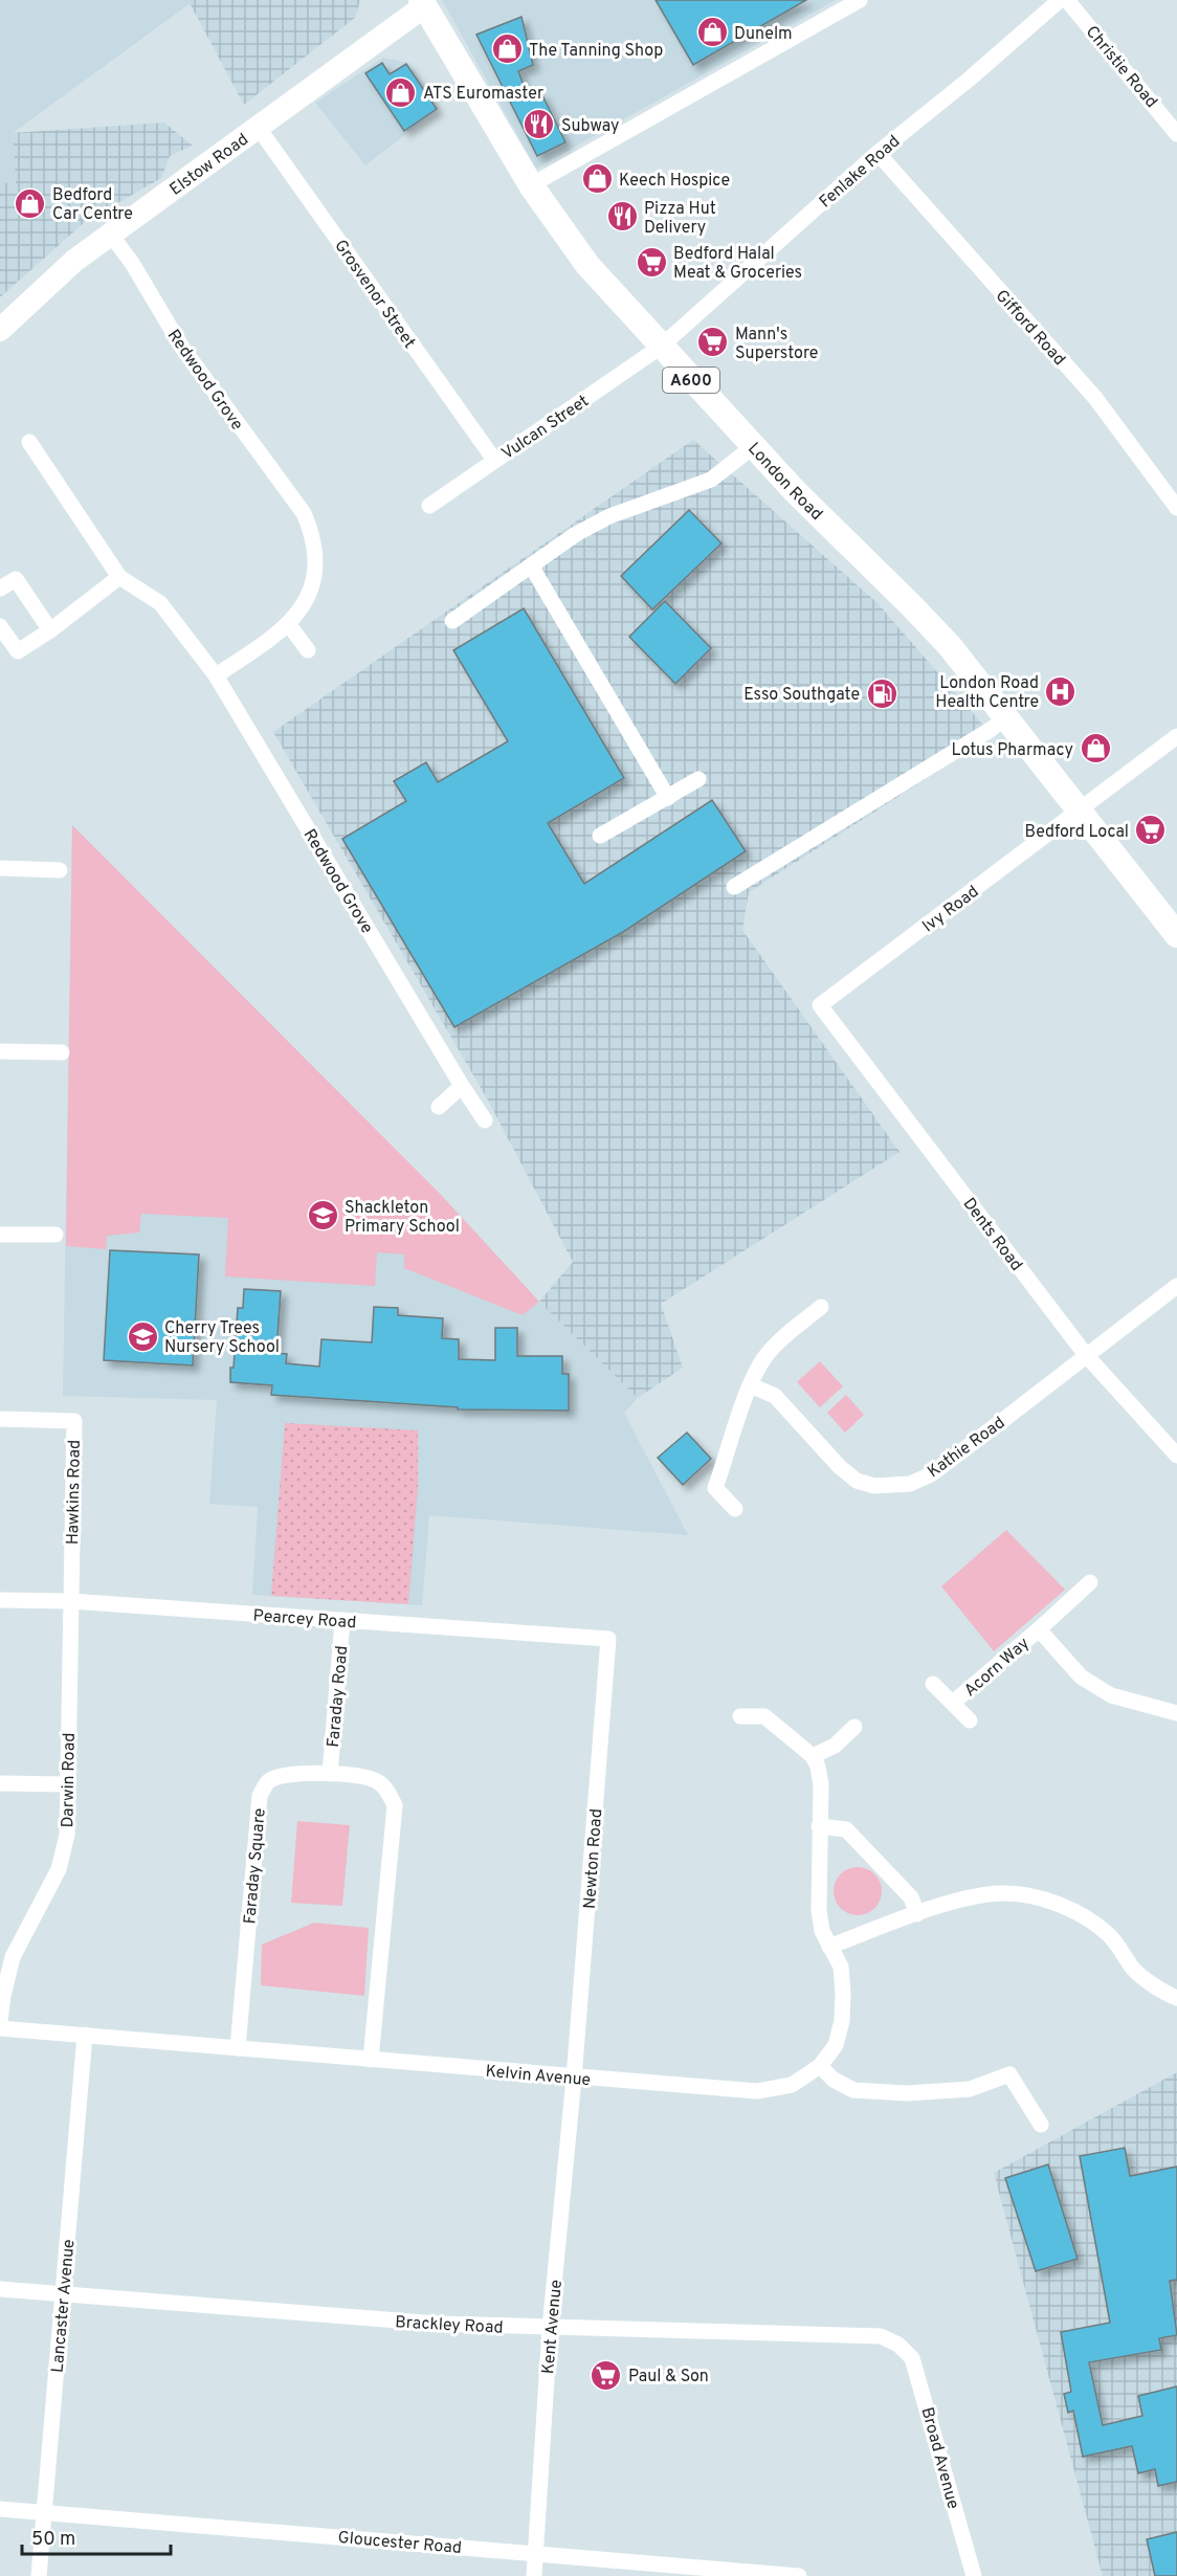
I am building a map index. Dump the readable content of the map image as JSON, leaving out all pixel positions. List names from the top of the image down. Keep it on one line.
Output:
{"streets":{"main road":["A600","London Road"],"street":["Christie Road","Elstow Road","Fenlake Road","Grosvenor Street","Gifford Road","Redwood Grove","Vulcan Street","Ivy Road","Dents Road","Kathie Road","Hawkins Road","Pearcey Road","Acorn Way","Faraday Road","Darwin Road","Newton Road","Faraday Square","Kelvin Avenue","Lancaster Avenue","Brackley Road","Kent Avenue","Broad Avenue","Gloucester Road"]},"crossings":[["Elstow Road","Grosvenor Street"],["Elstow Road","Redwood Grove"],["Elstow Road","London Road"],["Fenlake Road","Gifford Road"],["Fenlake Road","Vulcan Street"],["Fenlake Road","London Road"],["Grosvenor Street","Vulcan Street"],["Vulcan Street","London Road"],["London Road","Ivy Road"],["Ivy Road","Dents Road"],["Dents Road","Kathie Road"],["Hawkins Road","Pearcey Road"],["Hawkins Road","Darwin Road"],["Pearcey Road","Faraday Road"],["Pearcey Road","Darwin Road"],["Pearcey Road","Newton Road"],["Faraday Road","Faraday Square"],["Newton Road","Kelvin Avenue"],["Newton Road","Kent Avenue"],["Faraday Square","Kelvin Avenue"],["Kelvin Avenue","Lancaster Avenue"],["Kelvin Avenue","Kent Avenue"],["Lancaster Avenue","Brackley Road"],["Lancaster Avenue","Gloucester Road"],["Brackley Road","Kent Avenue"],["Brackley Road","Broad Avenue"],["Kent Avenue","Gloucester Road"]],"places":{"shop":["Dunelm","The Tanning Shop","ATS Euromaster","Keech Hospice","Bedford Car Centre","Lotus Pharmacy"],"restaurant":["Subway","Pizza Hut Delivery"],"supermarket":["Bedford Halal Meat & Groceries","Mann's Superstore","Bedford Local","Paul & Son"],"hospital":["London Road Health Centre"],"fuel station":["Esso Southgate"],"school or university":["Shackleton Primary School","Cherry Trees Nursery School"]},"scale_bar":"50 m"}
